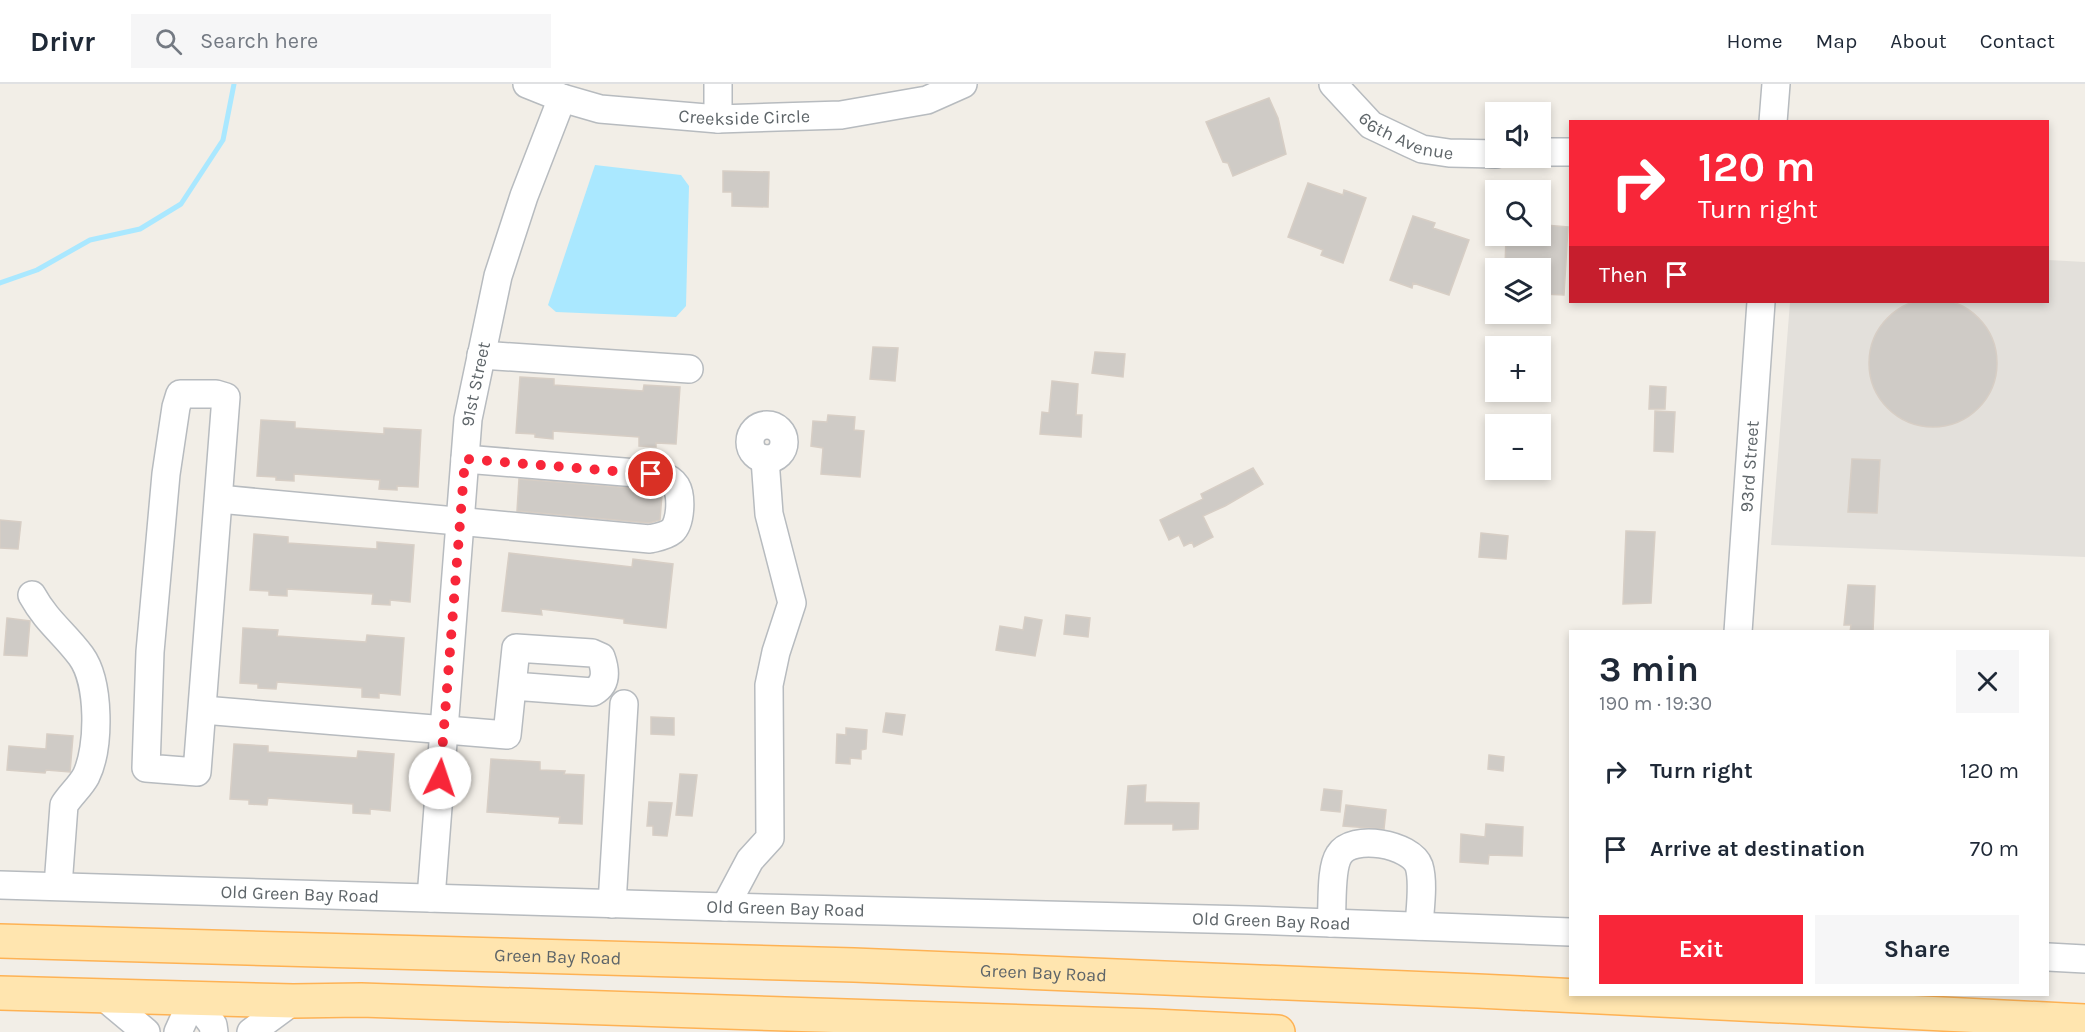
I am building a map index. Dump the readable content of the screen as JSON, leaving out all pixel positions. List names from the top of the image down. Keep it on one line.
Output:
{"streets":{"main road":["Green Bay Road"],"street":["Creekside Circle","66th Avenue","91st Street","93rd Street","Old Green Bay Road"]},"crossings":[["Creekside Circle","91st Street"],["91st Street","Old Green Bay Road"]],"page":{"header":"Drivr","search":"Search here","nav":["Home","Map","About","Contact"],"map_buttons":["+","−"],"turn":["120 m","Turn right"],"then":"Then","heading":["3 min","190 m · 19:30"],"list":[{"name":"Turn right","value":"120 m"},{"name":"Arrive at destination","value":"70 m"}],"buttons":["Exit","Share"]}}
